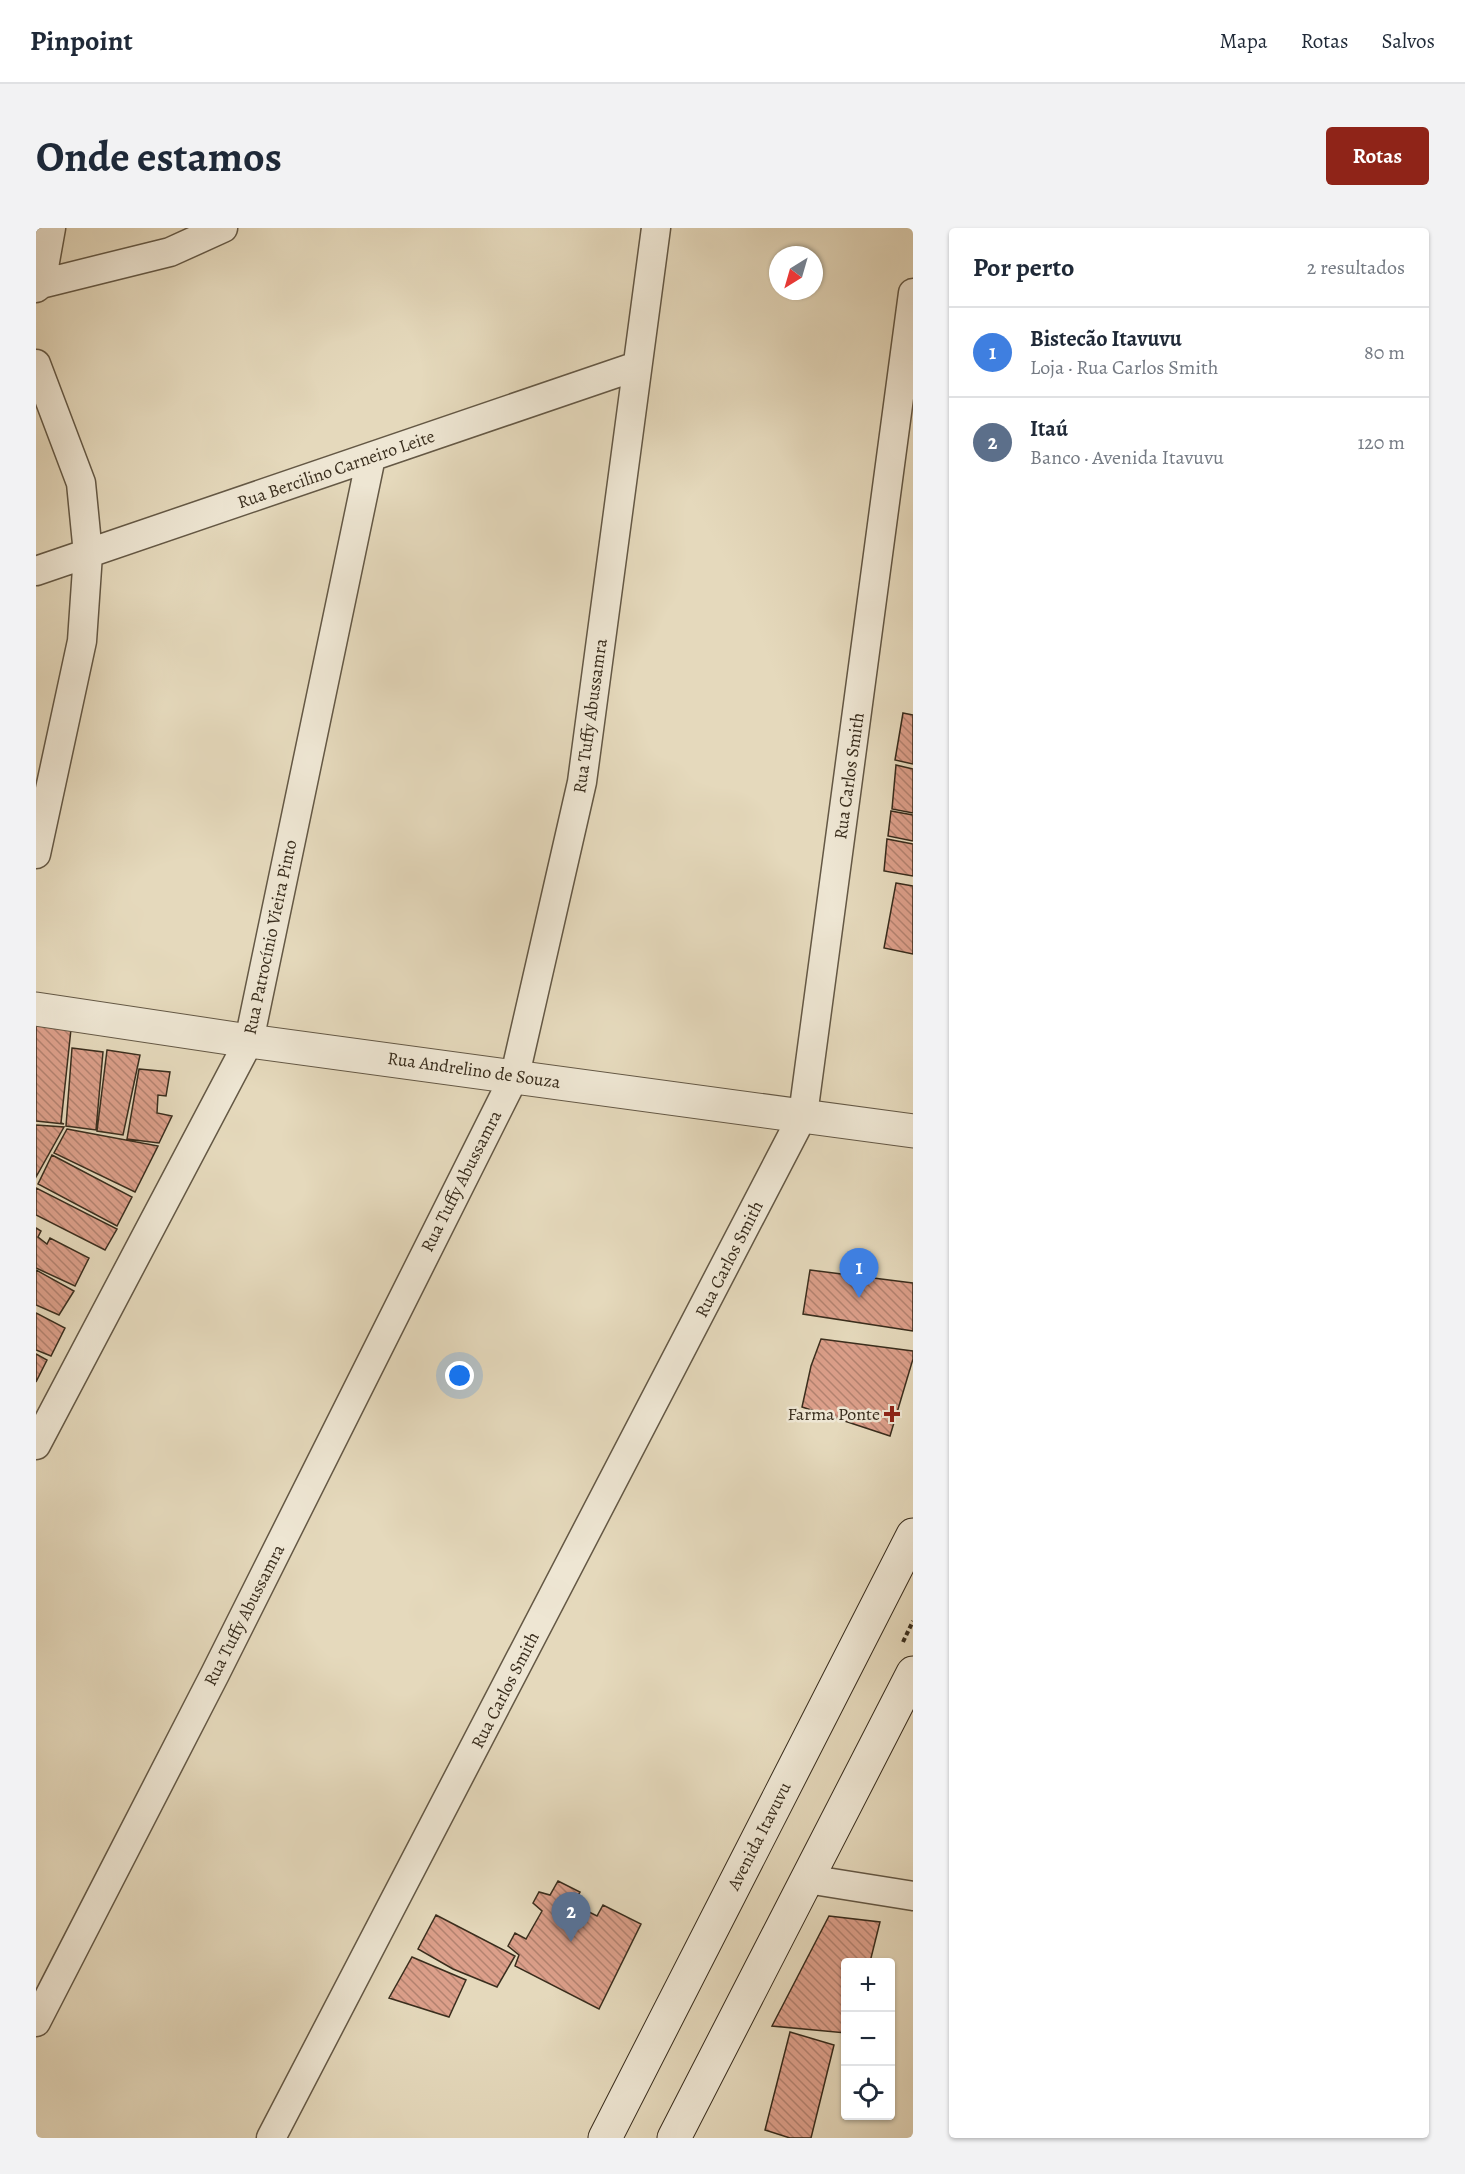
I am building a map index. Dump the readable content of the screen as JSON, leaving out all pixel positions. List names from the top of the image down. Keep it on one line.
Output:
{"streets":{"main road":["Rua Andrelino de Souza","Avenida Itavuvu"],"street":["Rua Bercilino Carneiro Leite","Rua Tuffy Abussamra","Rua Carlos Smith","Rua Patrocínio Vieira Pinto"]},"crossings":[["Rua Bercilino Carneiro Leite","Rua Tuffy Abussamra"],["Rua Bercilino Carneiro Leite","Rua Patrocínio Vieira Pinto"],["Rua Tuffy Abussamra","Rua Andrelino de Souza"],["Rua Carlos Smith","Rua Andrelino de Souza"],["Rua Patrocínio Vieira Pinto","Rua Andrelino de Souza"]],"places":{"health":["Farma Ponte"]},"north":"bottom left","page":{"header":"Pinpoint","nav":["Mapa","Rotas","Salvos"],"buttons":"Rotas","title":"Onde estamos","heading":["Por perto","2 resultados"],"list":[{"mark":"1","name":"Bistecão Itavuvu","note":"Loja · Rua Carlos Smith","value":"80 m"},{"mark":"2","name":"Itaú","note":"Banco · Avenida Itavuvu","value":"120 m"}],"pins":["1","2"],"map_buttons":["+","−"]}}
